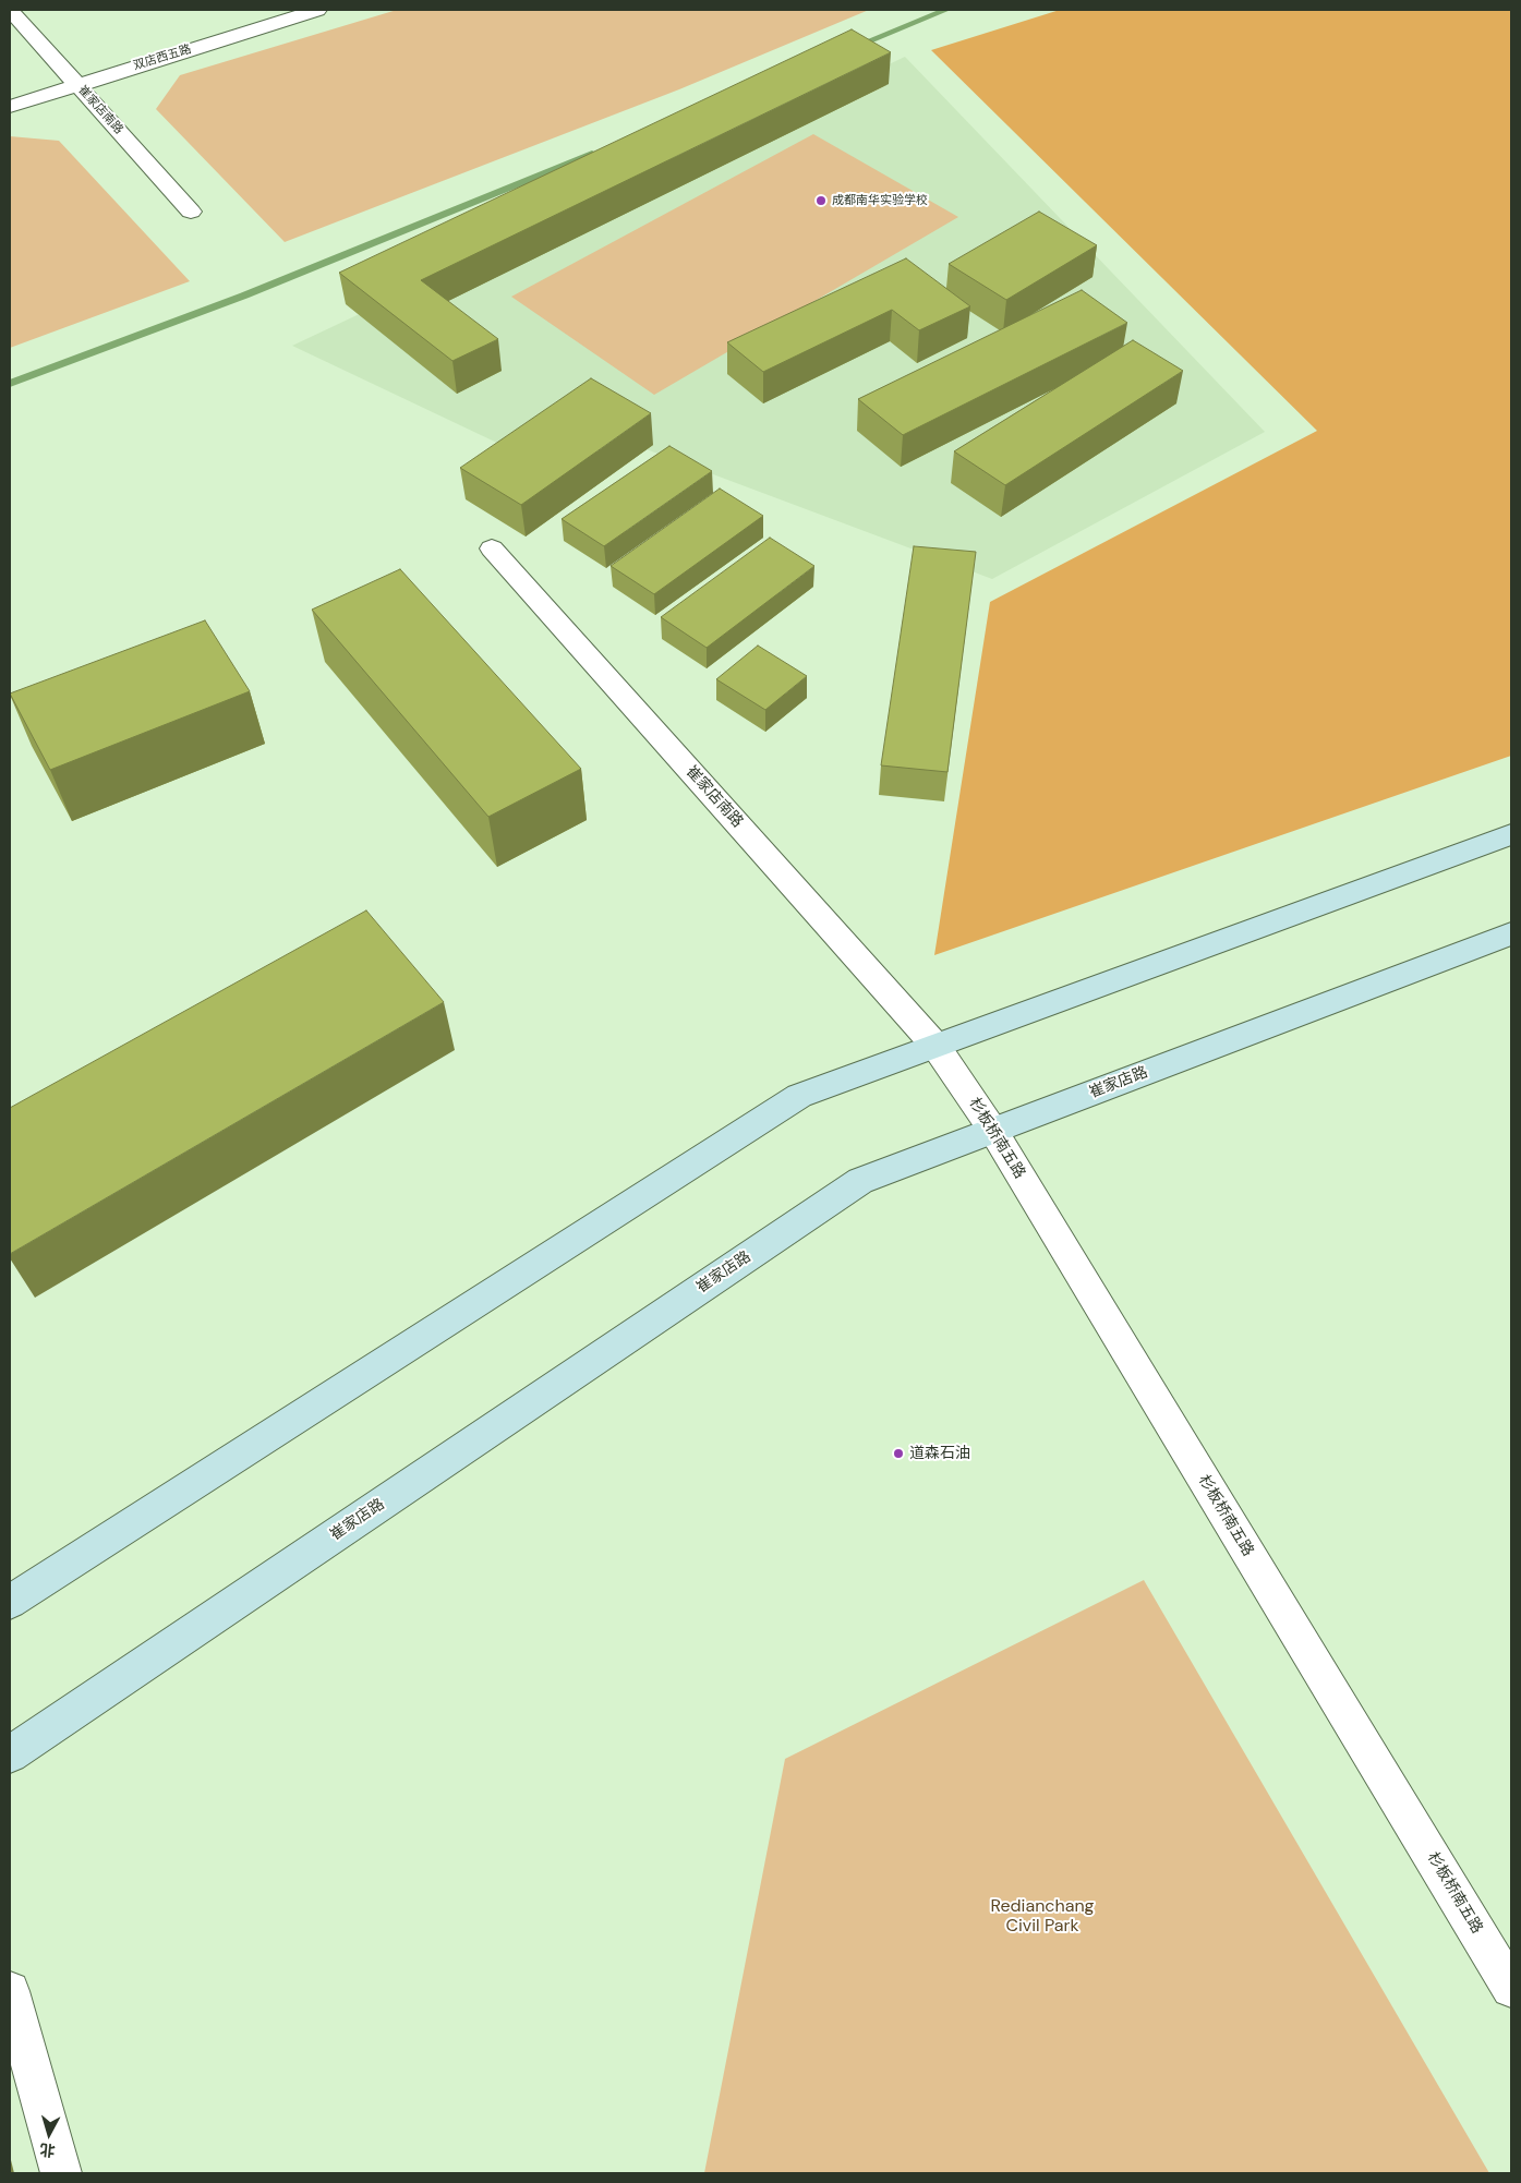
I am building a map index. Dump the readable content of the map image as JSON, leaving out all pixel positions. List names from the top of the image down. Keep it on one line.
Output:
{"streets":{"main road":["崔家店路"],"street":["双店西五路","崔家店南路","杉板桥南五路"]},"crossings":[["双店西五路","崔家店南路"],["崔家店南路","杉板桥南五路"],["崔家店路","杉板桥南五路"]],"parks":["Redianchang Civil Park"],"places":["成都南华实验学校","道森石油"],"north":"bottom"}
